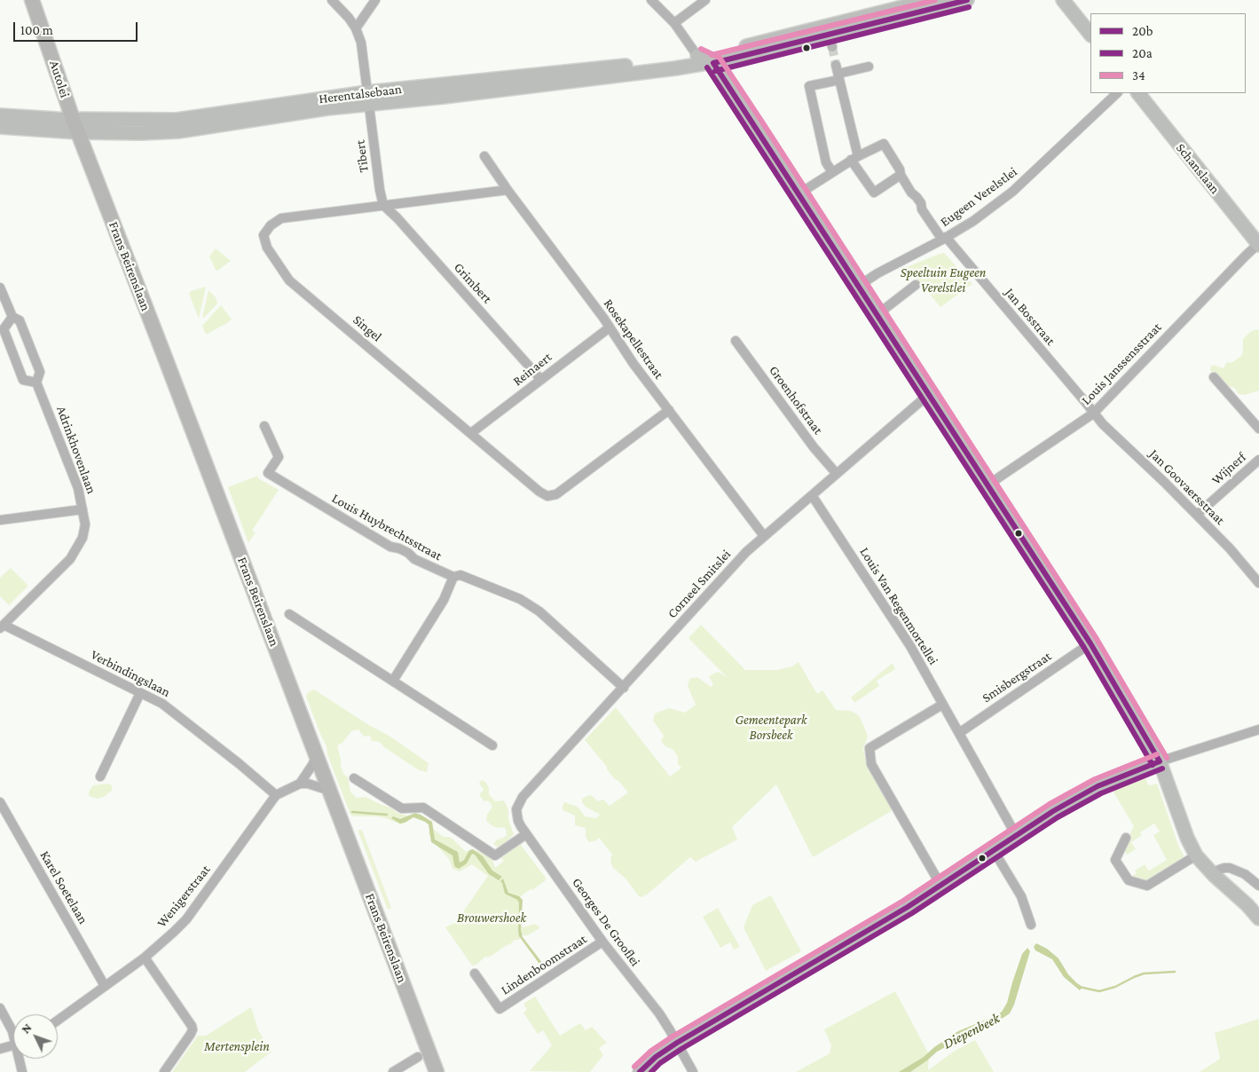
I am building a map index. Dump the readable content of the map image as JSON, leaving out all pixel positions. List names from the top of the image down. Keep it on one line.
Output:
{"streets":{"main road":["Autolei","Frans Beirenslaan"],"street":["Herentalsebaan","Tibert","Schanslaan","Eugeen Verelstlei","Grimbert","Jan Bosstraat","Singel","Rosekapellestraat","Louis Janssensstraat","Reinaert","Groenhofstraat","Adrinkhovenlaan","Wijnerf","Jan Goovaersstraat","Louis Huybrechtsstraat","Corneel Smitslei","Louis Van Regenmortellei","Verbindingslaan","Smisbergstraat","Karel Soetelaan","Wenigerstraat","Georges De Grooflei","Lindenboomstraat"]},"crossings":[["Autolei","Herentalsebaan"],["Autolei","Frans Beirenslaan"],["Herentalsebaan","Tibert"],["Herentalsebaan","Frans Beirenslaan"],["Tibert","Grimbert"],["Tibert","Singel"],["Schanslaan","Louis Janssensstraat"],["Eugeen Verelstlei","Jan Bosstraat"],["Grimbert","Singel"],["Grimbert","Reinaert"],["Jan Bosstraat","Louis Janssensstraat"],["Jan Bosstraat","Jan Goovaersstraat"],["Singel","Rosekapellestraat"],["Singel","Reinaert"],["Rosekapellestraat","Reinaert"],["Rosekapellestraat","Corneel Smitslei"],["Louis Janssensstraat","Jan Goovaersstraat"],["Groenhofstraat","Corneel Smitslei"],["Adrinkhovenlaan","Verbindingslaan"],["Wijnerf","Jan Goovaersstraat"],["Louis Huybrechtsstraat","Corneel Smitslei"],["Corneel Smitslei","Louis Van Regenmortellei"],["Corneel Smitslei","Georges De Grooflei"],["Louis Van Regenmortellei","Smisbergstraat"],["Verbindingslaan","Wenigerstraat"],["Karel Soetelaan","Wenigerstraat"],["Georges De Grooflei","Lindenboomstraat"]],"water":["Diepenbeek"],"parks":["Speeltuin Eugeen Verelstlei","Gemeentepark Borsbeek","Brouwershoek","Mertensplein"],"lines":["transit line 20b","transit line 34","transit line 20a"],"legend":["20b","20a","34"],"scale_bar":"100 m","north":"top left"}
